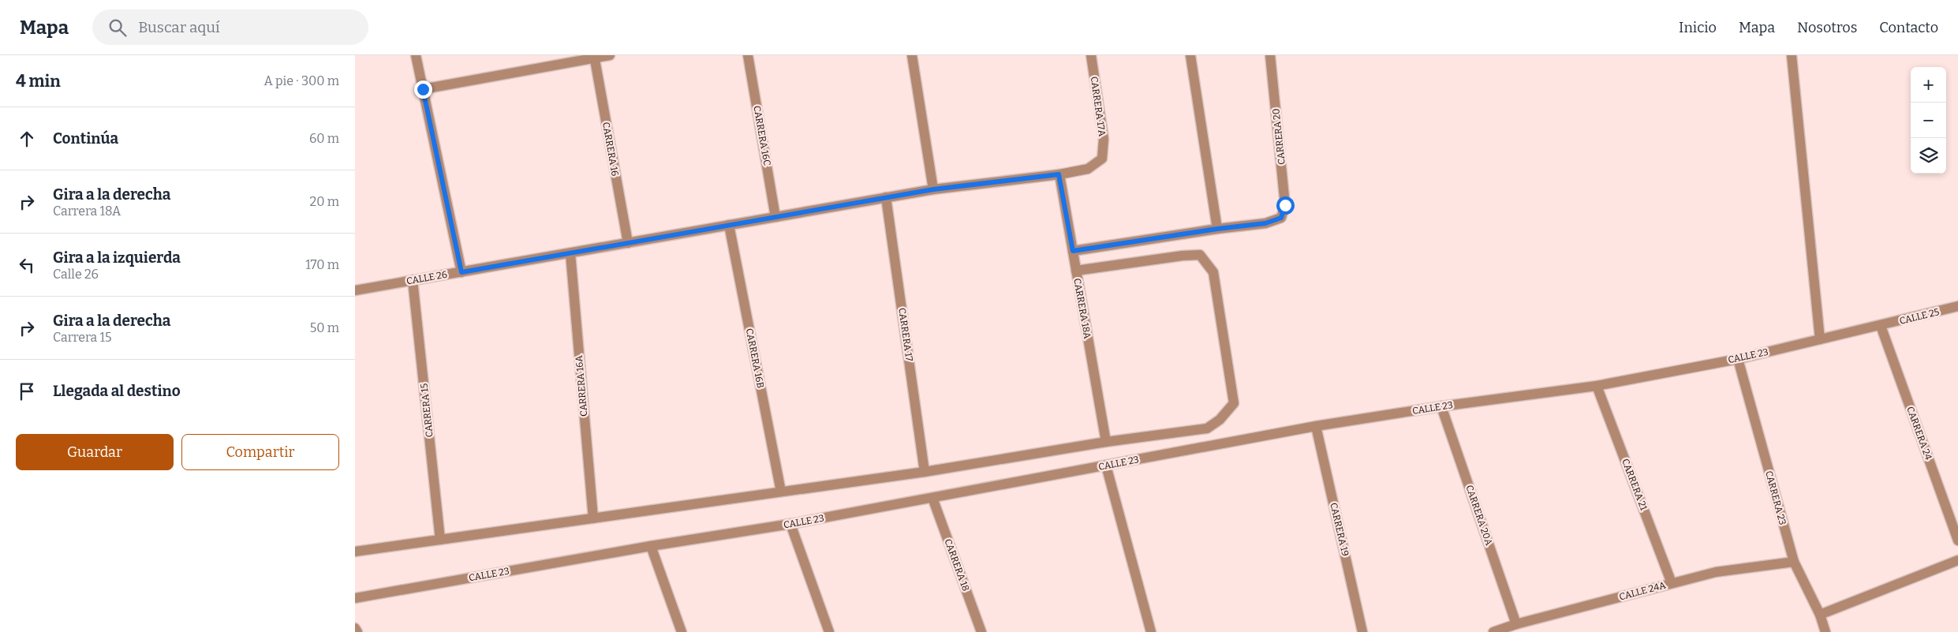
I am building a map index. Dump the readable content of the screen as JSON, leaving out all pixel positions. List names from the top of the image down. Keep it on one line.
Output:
{"streets":{"street":["CARRERA 17A","CARRERA 16C","CARRERA 20","CARRERA 16","CALLE 26","CARRERA 18A","CALLE 25","CARRERA 17","CALLE 23","CARRERA 16B","CARRERA 16A","CARRERA 15","CARRERA 24","CARRERA 21","CARRERA 23","CARRERA 20A","CARRERA 19","CARRERA 18","CALLE 24A"]},"crossings":[["CARRERA 17A","CALLE 26"],["CARRERA 17A","CARRERA 18A"],["CARRERA 16C","CALLE 26"],["CARRERA 16","CALLE 26"],["CALLE 26","CARRERA 18A"],["CALLE 26","CARRERA 17"],["CALLE 26","CARRERA 16B"],["CALLE 26","CARRERA 16A"],["CALLE 26","CARRERA 15"],["CALLE 25","CALLE 23"],["CALLE 25","CARRERA 24"],["CALLE 23","CARRERA 24"],["CALLE 23","CARRERA 21"],["CALLE 23","CARRERA 23"],["CALLE 23","CARRERA 20A"],["CALLE 23","CARRERA 19"],["CALLE 23","CARRERA 18"],["CARRERA 21","CALLE 24A"],["CARRERA 23","CALLE 24A"],["CARRERA 20A","CALLE 24A"]],"page":{"header":"Mapa","search":"Buscar aquí","nav":["Inicio","Mapa","Nosotros","Contacto"],"heading":["4 min","A pie · 300 m"],"map_buttons":["+","−"],"list":[["Continúa","60 m"],["Gira a la derecha","Carrera 18A","20 m"],["Gira a la izquierda","Calle 26","170 m"],["Gira a la derecha","Carrera 15","50 m"],"Llegada al destino"],"buttons":["Guardar","Compartir"]}}
